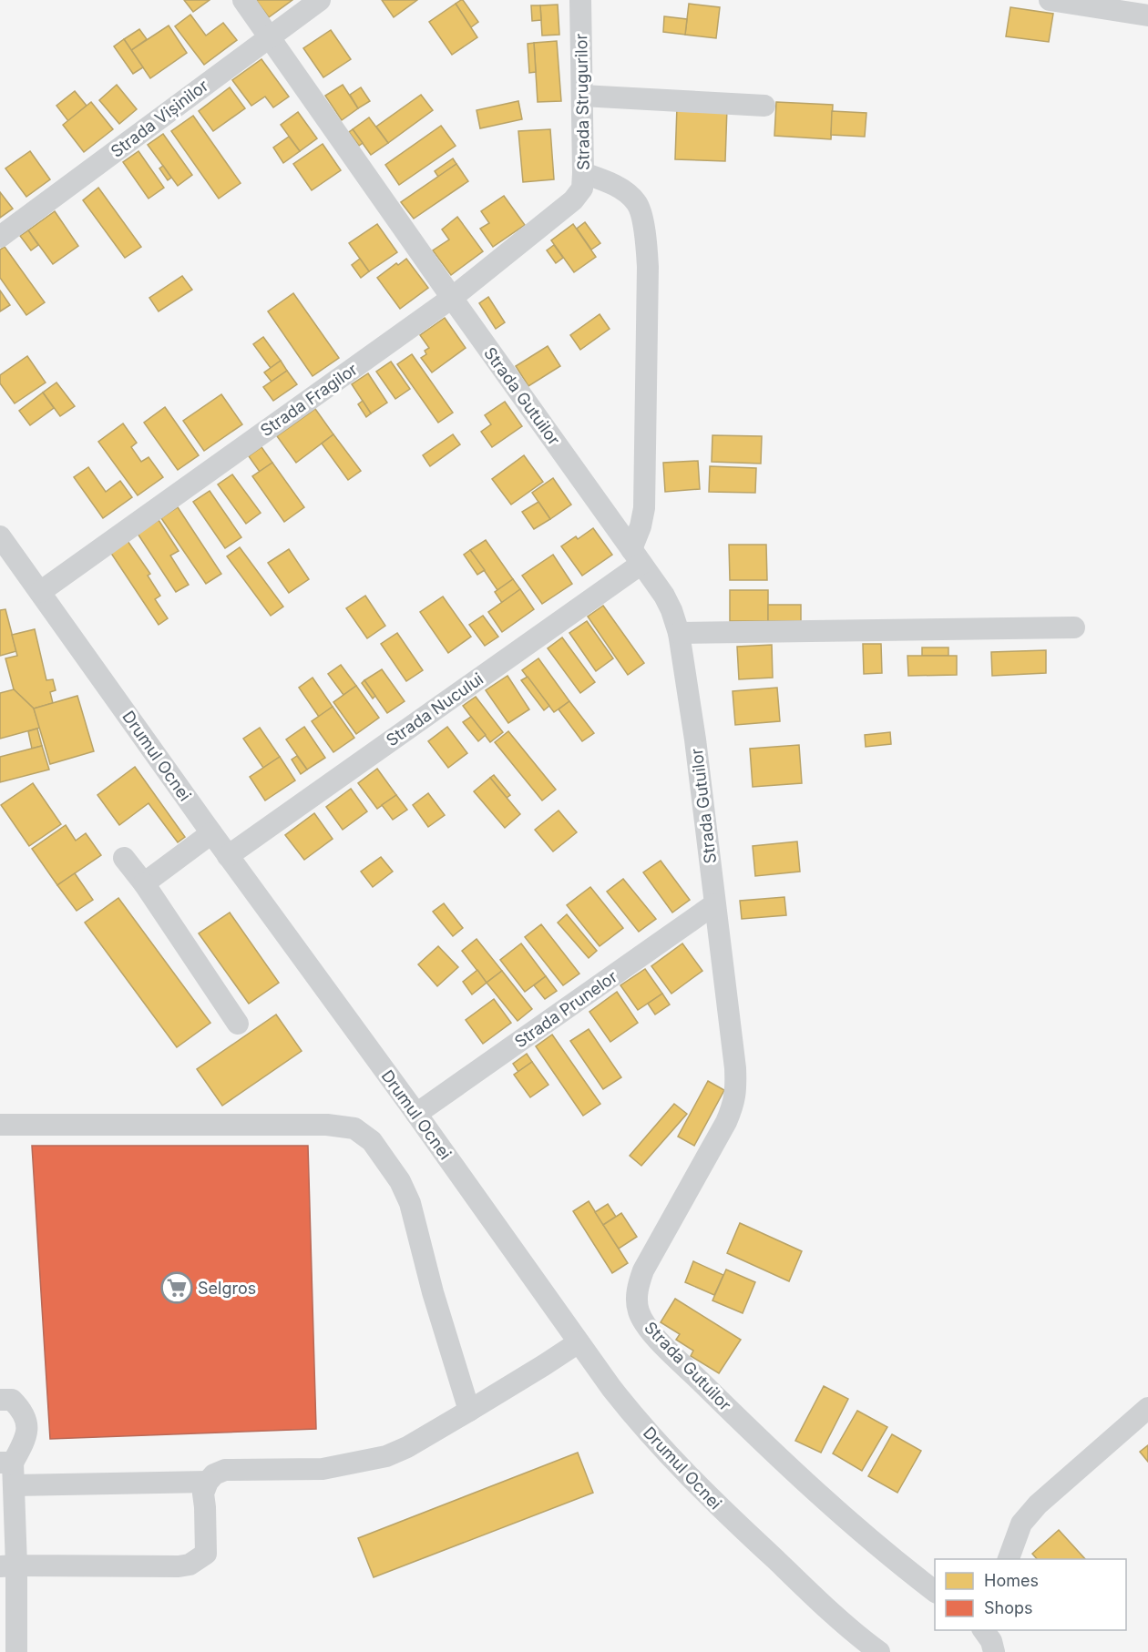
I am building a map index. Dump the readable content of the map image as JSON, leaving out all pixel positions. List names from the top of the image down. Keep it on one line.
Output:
{"streets":{"street":["Strada Strugurilor","Strada Vișinilor","Strada Gutuilor","Strada Fragilor","Strada Nucului","Drumul Ocnei","Strada Prunelor"]},"crossings":[["Strada Strugurilor","Strada Fragilor"],["Strada Vișinilor","Strada Gutuilor"],["Strada Gutuilor","Strada Fragilor"],["Strada Gutuilor","Strada Nucului"],["Strada Gutuilor","Strada Prunelor"],["Strada Fragilor","Drumul Ocnei"],["Strada Nucului","Drumul Ocnei"],["Drumul Ocnei","Strada Prunelor"]],"places":{"supermarket":["Selgros"]},"legend":["Homes","Shops"]}
